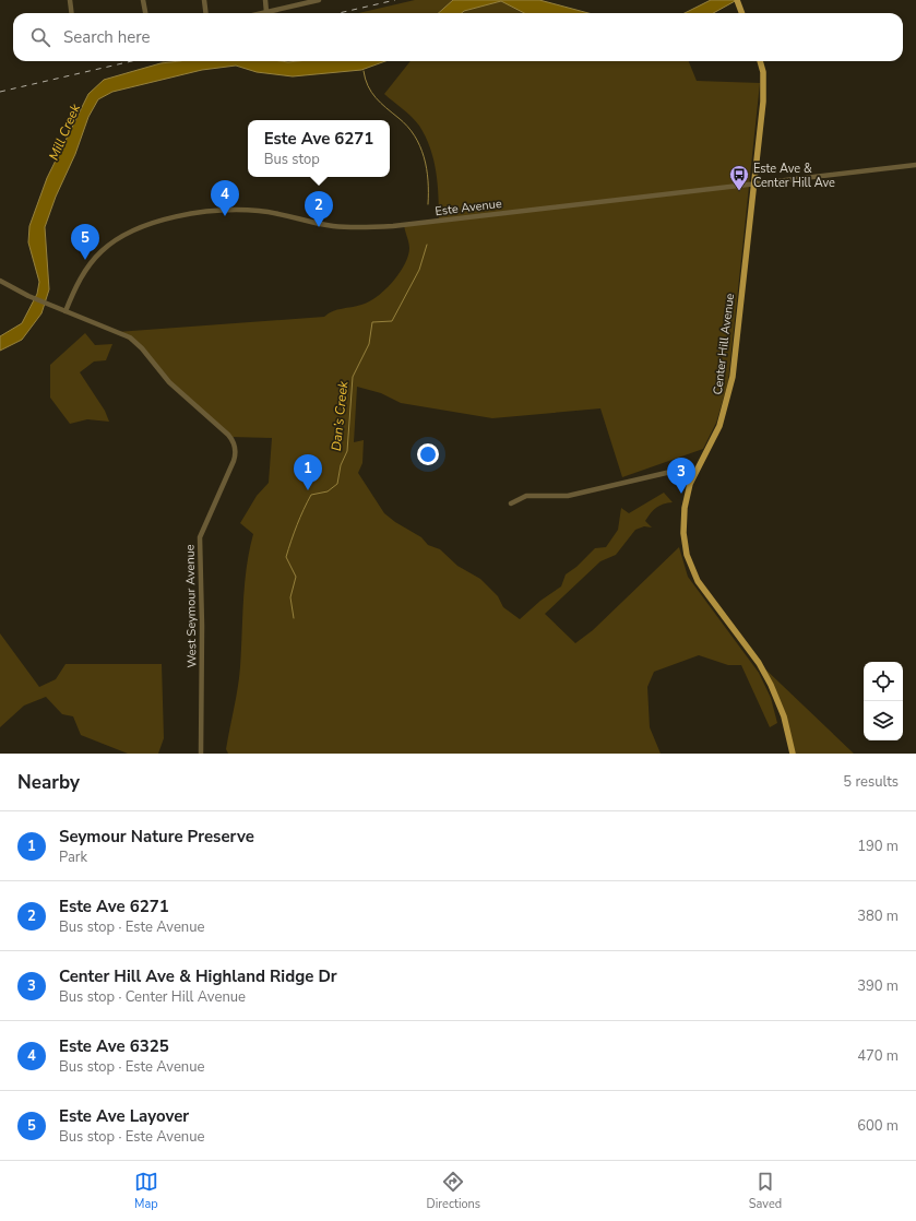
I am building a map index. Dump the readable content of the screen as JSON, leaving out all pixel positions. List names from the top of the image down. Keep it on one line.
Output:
{"streets":{"main road":["Center Hill Avenue"],"street":["Este Avenue","West Seymour Avenue"]},"crossings":[["Este Avenue","Center Hill Avenue"],["Este Avenue","West Seymour Avenue"]],"water":["Mill Creek","Dan’s Creek"],"places":{"bus stop":["Este Ave & Center Hill Ave"]},"page":{"search":"Search here","popup":["Este Ave 6271","Bus stop"],"pins":["4","2","5","1","3"],"heading":["Nearby","5 results"],"list":[{"mark":"1","name":"Seymour Nature Preserve","note":"Park","value":"190 m"},{"mark":"2","name":"Este Ave 6271","note":"Bus stop · Este Avenue","value":"380 m"},{"mark":"3","name":"Center Hill Ave & Highland Ridge Dr","note":"Bus stop · Center Hill Avenue","value":"390 m"},{"mark":"4","name":"Este Ave 6325","note":"Bus stop · Este Avenue","value":"470 m"},{"mark":"5","name":"Este Ave Layover","note":"Bus stop · Este Avenue","value":"600 m"}],"nav":["Map","Directions","Saved"]}}
